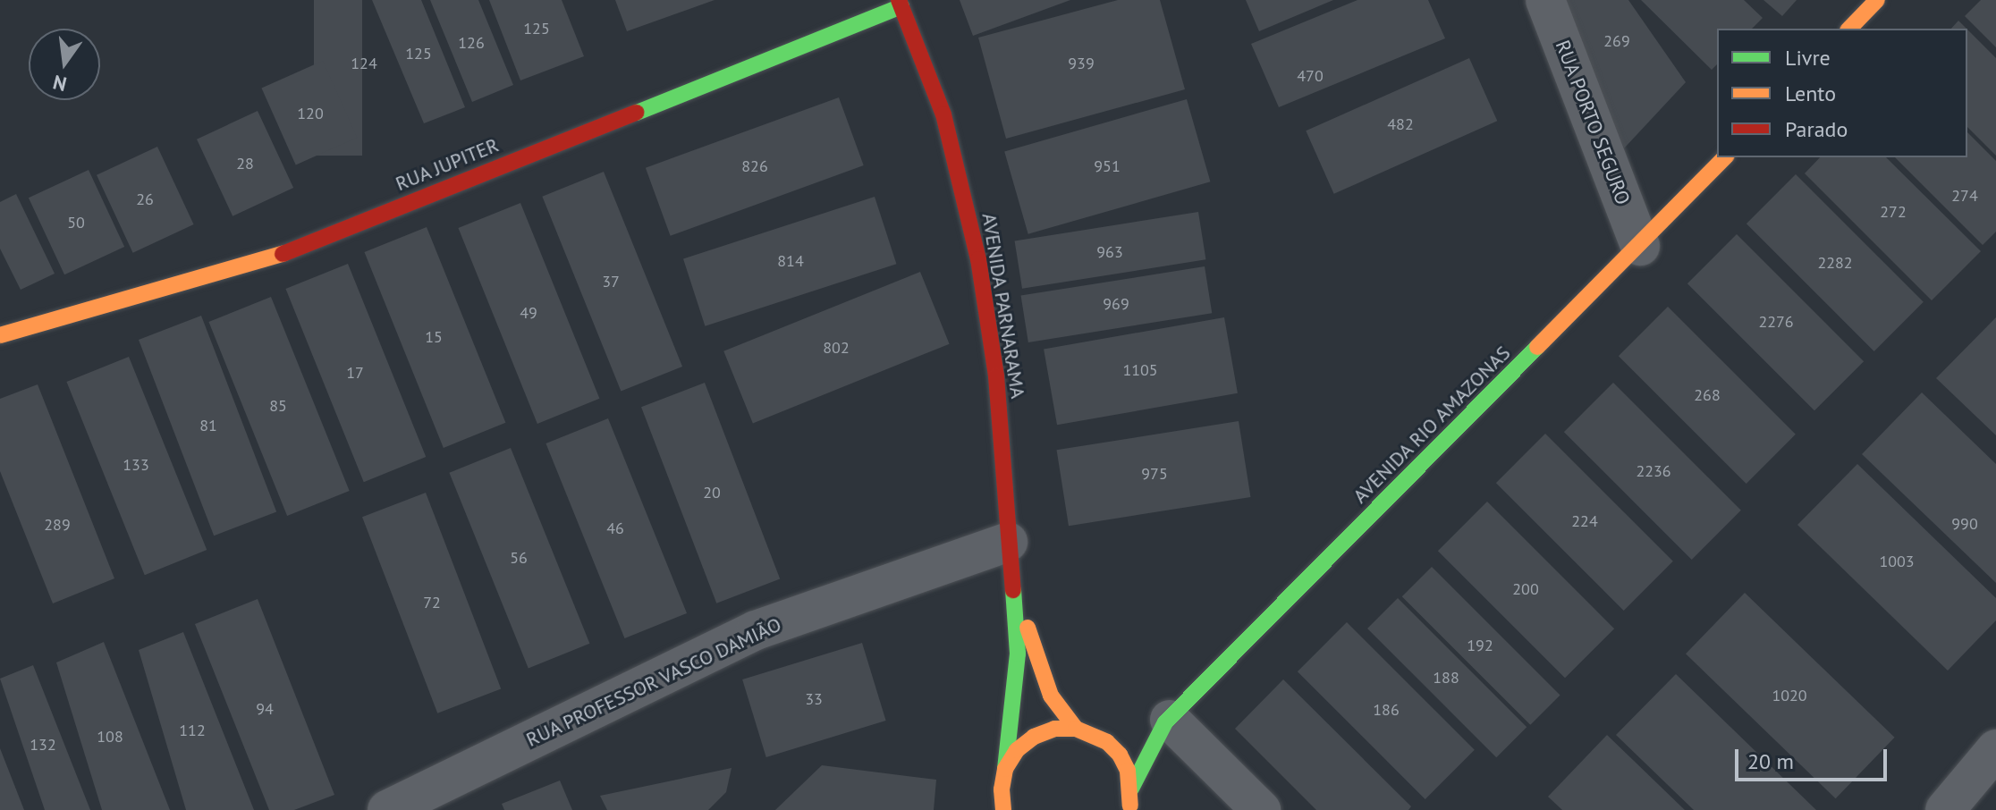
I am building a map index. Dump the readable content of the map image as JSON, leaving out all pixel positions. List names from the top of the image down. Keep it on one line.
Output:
{"streets":{"street":["RUA PORTO SEGURO","RUA JUPITER","AVENIDA PARNARAMA","AVENIDA RIO AMAZONAS","RUA PROFESSOR VASCO DAMIÃO"]},"crossings":[["RUA PORTO SEGURO","AVENIDA RIO AMAZONAS"],["RUA JUPITER","AVENIDA PARNARAMA"],["AVENIDA PARNARAMA","AVENIDA RIO AMAZONAS"],["AVENIDA PARNARAMA","RUA PROFESSOR VASCO DAMIÃO"]],"house_numbers":["125","269","126","125","124","939","470","120","482","28","826","951","274","26","272","50","963","814","2282","37","969","49","2276","15","802","1105","17","268","85","81","133","2236","975","20","224","990","289","46","56","1003","200","72","192","188","1020","33","94","186","112","108","132"],"legend":["Livre","Lento","Parado"],"scale_bar":"20 m","north":"bottom"}
